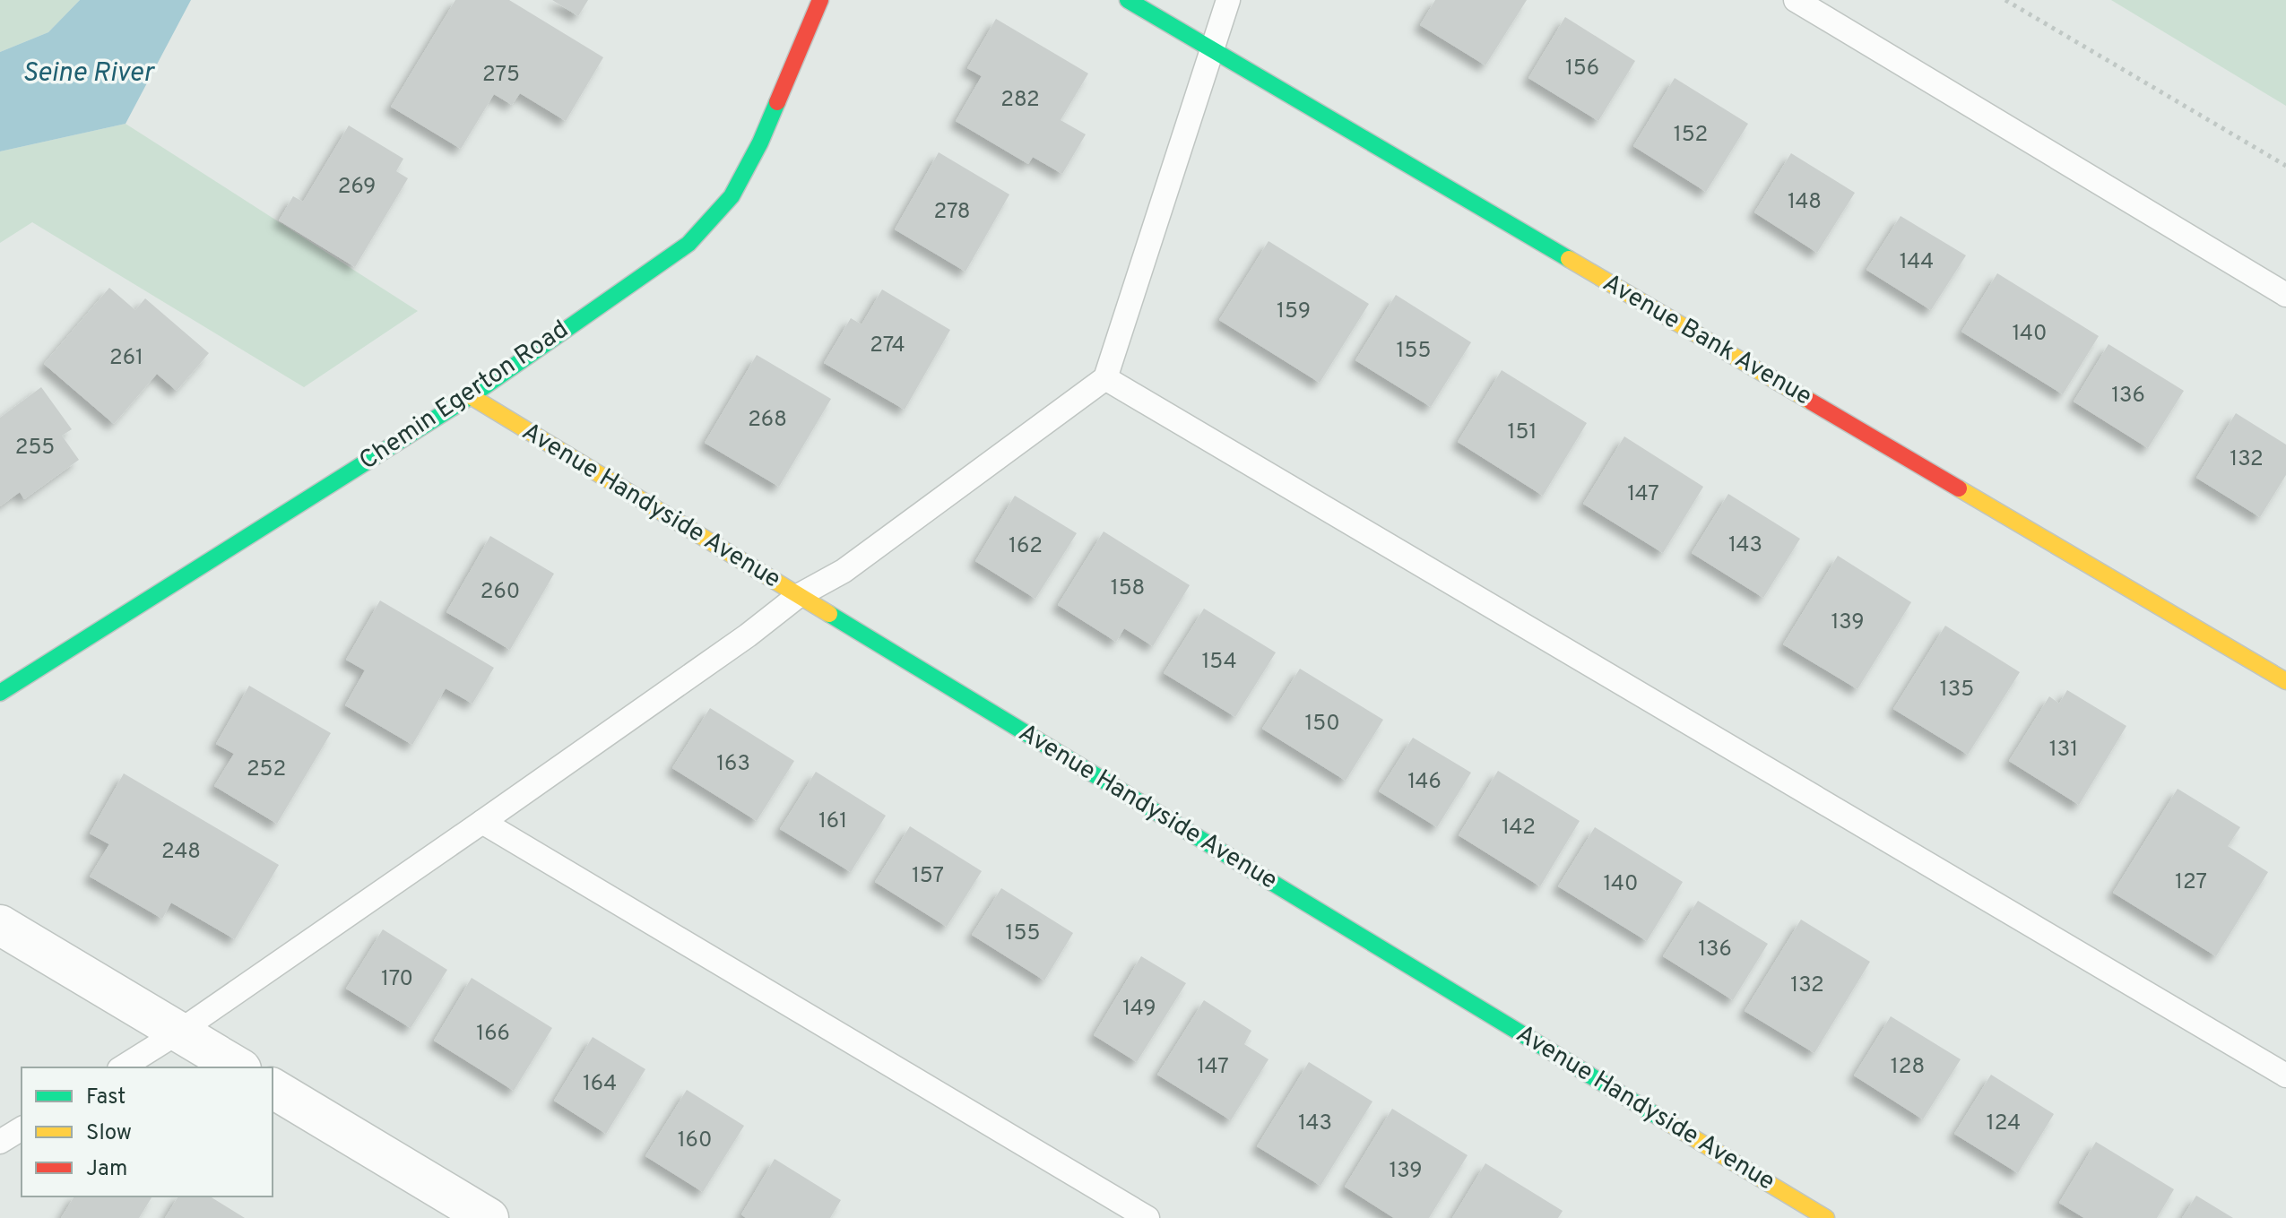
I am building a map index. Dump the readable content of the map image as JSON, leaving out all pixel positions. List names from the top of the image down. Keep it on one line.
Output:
{"streets":{"street":["Avenue Bank Avenue","Chemin Egerton Road","Avenue Handyside Avenue"]},"crossings":[["Chemin Egerton Road","Avenue Handyside Avenue"]],"water":["Seine River"],"house_numbers":["156","275","282","152","269","148","278","144","159","140","274","155","261","136","268","151","255","132","147","143","162","158","260","139","154","135","150","131","163","252","146","161","142","248","157","127","140","155","136","170","132","149","166","147","128","164","143","124","160","139"],"legend":["Fast","Slow","Jam"]}
